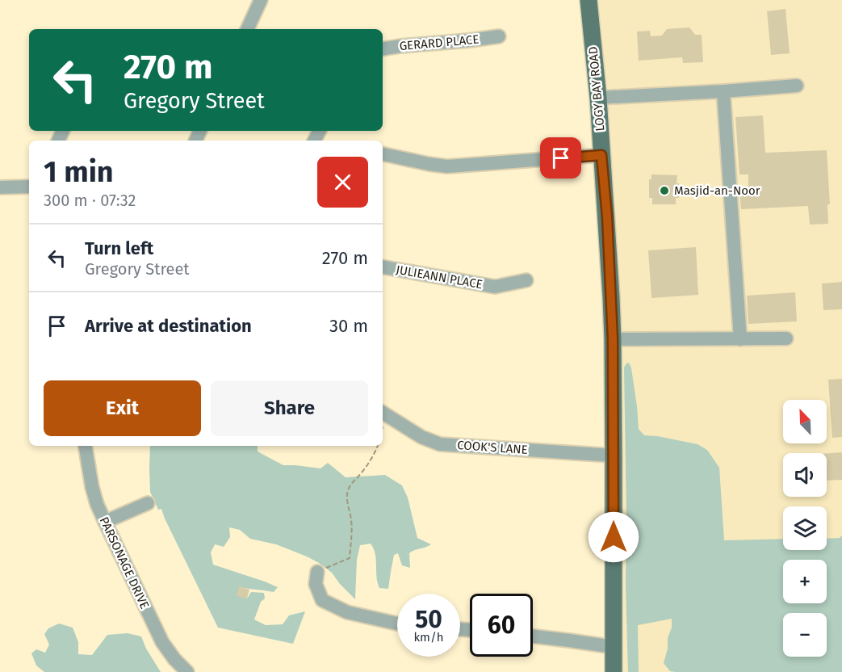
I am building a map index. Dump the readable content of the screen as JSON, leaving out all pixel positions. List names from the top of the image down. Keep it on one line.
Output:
{"streets":{"main road":["LOGY BAY ROAD"],"street":["GERARD PLACE","JULIEANN PLACE","COOK'S LANE","PARSONAGE DRIVE"]},"crossings":[["LOGY BAY ROAD","COOK'S LANE"]],"places":["Masjid-an-Noor"],"north":"top left","page":{"turn":["270 m","Gregory Street"],"heading":["1 min","300 m · 07:32"],"list":[{"name":"Turn left","note":"Gregory Street","value":"270 m"},{"name":"Arrive at destination","value":"30 m"}],"buttons":["Exit","Share"],"map_buttons":["+","−"],"speed":"50 km/h","limit":"60"}}
